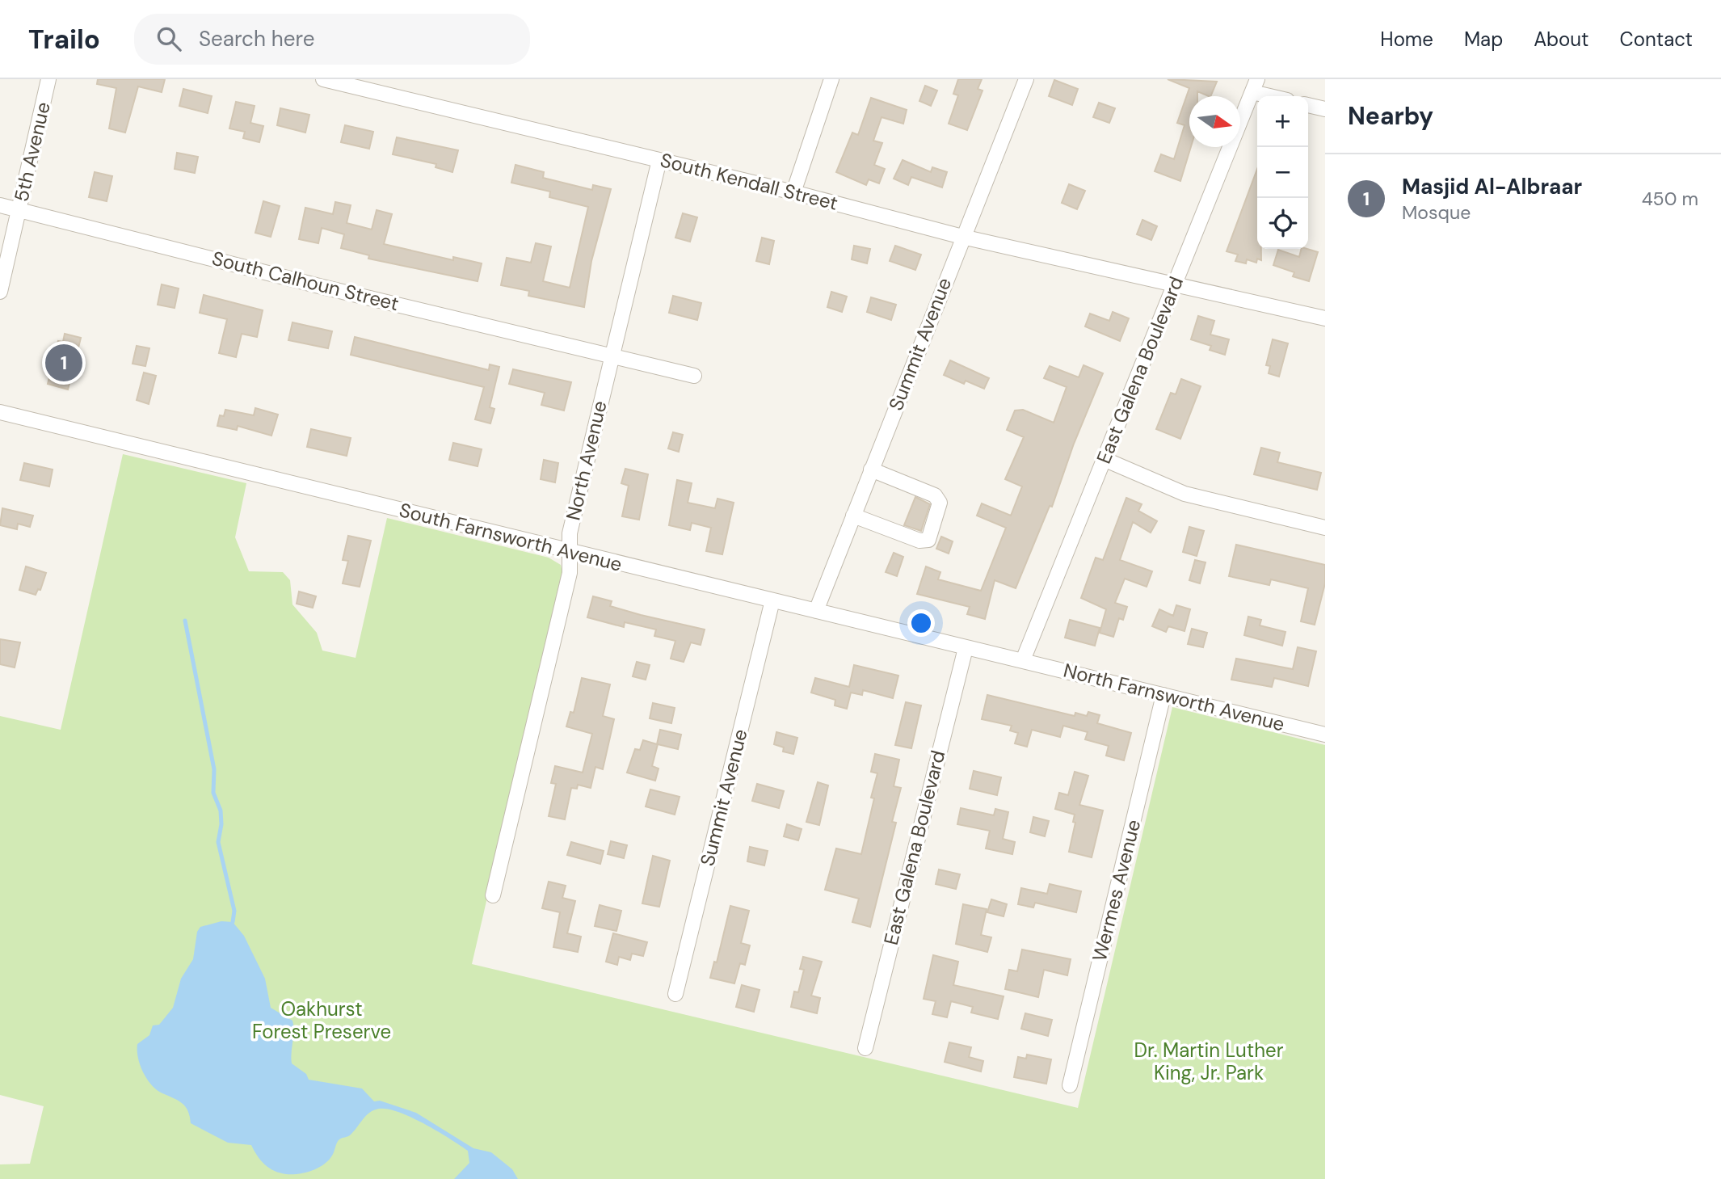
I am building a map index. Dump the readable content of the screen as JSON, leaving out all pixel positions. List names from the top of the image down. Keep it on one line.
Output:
{"streets":{"street":["5th Avenue","South Kendall Street","South Calhoun Street","Summit Avenue","East Galena Boulevard","North Avenue","South Farnsworth Avenue","North Farnsworth Avenue","Wermes Avenue"]},"crossings":[["5th Avenue","South Calhoun Street"],["South Kendall Street","Summit Avenue"],["South Kendall Street","East Galena Boulevard"],["South Kendall Street","North Avenue"],["South Calhoun Street","North Avenue"],["Summit Avenue","South Farnsworth Avenue"],["East Galena Boulevard","South Farnsworth Avenue"],["East Galena Boulevard","North Farnsworth Avenue"],["North Avenue","South Farnsworth Avenue"],["South Farnsworth Avenue","North Farnsworth Avenue"],["North Farnsworth Avenue","Wermes Avenue"]],"parks":["Oakhurst Forest Preserve","Dr. Martin Luther King, Jr. Park"],"north":"right","page":{"header":"Trailo","search":"Search here","nav":["Home","Map","About","Contact"],"heading":"Nearby","map_buttons":["+","−"],"list":[{"mark":"1","name":"Masjid Al-Albraar","note":"Mosque","value":"450 m"}],"pins":"1"}}
